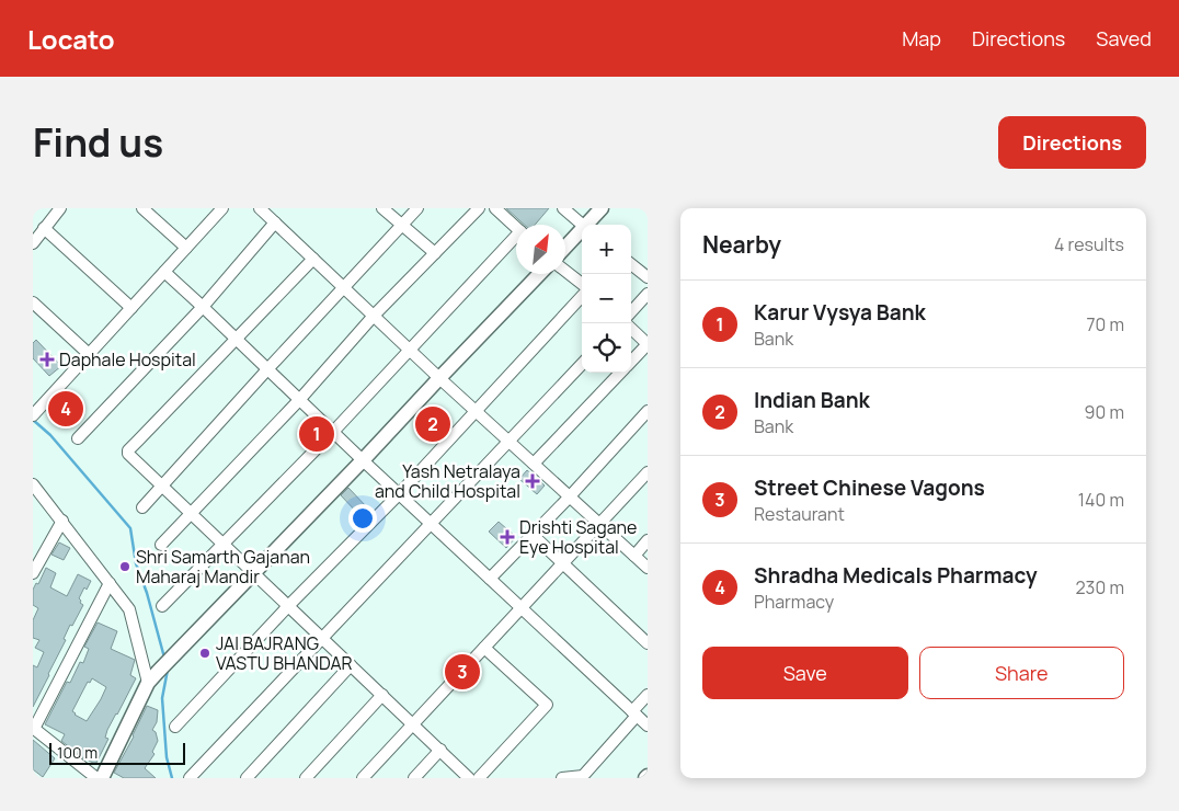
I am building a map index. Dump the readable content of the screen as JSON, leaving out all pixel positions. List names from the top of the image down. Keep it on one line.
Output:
{"places":{"health":["Daphale Hospital","Yash Netralaya and Child Hospital","Drishti Sagane Eye Hospital"],"other":["Shri Samarth Gajanan Maharaj Mandir","JAI BAJRANG VASTU BHANDAR"]},"scale_bar":"100 m","north":"top right","page":{"header":"Locato","nav":["Map","Directions","Saved"],"title":"Find us","buttons":["Directions",["Save","Share"]],"heading":["Nearby","4 results"],"map_buttons":["+","−"],"list":[{"mark":"1","name":"Karur Vysya Bank","note":"Bank","value":"70 m"},{"mark":"2","name":"Indian Bank","note":"Bank","value":"90 m"},{"mark":"3","name":"Street Chinese Vagons","note":"Restaurant","value":"140 m"},{"mark":"4","name":"Shradha Medicals Pharmacy","note":"Pharmacy","value":"230 m"}],"pins":["4","2","1","3"],"scale":"100 m"}}
